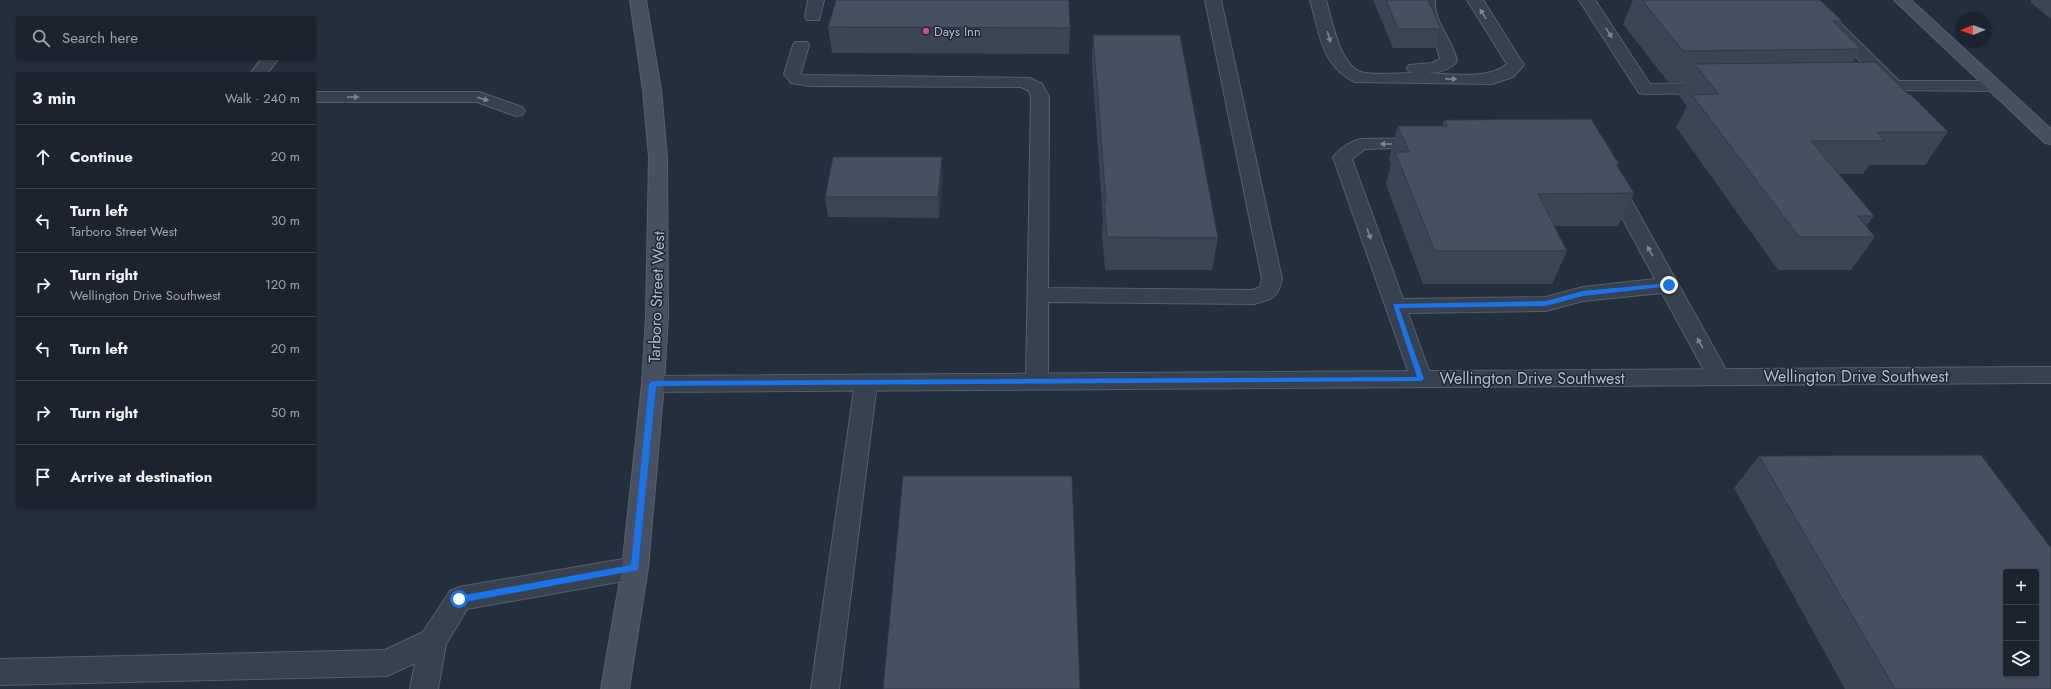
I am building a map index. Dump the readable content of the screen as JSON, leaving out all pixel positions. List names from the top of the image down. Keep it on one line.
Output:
{"streets":{"main road":["Tarboro Street West"],"street":["Wellington Drive Southwest"]},"crossings":[["Tarboro Street West","Wellington Drive Southwest"]],"places":["Days Inn"],"north":"left","page":{"search":"Search here","heading":["3 min","Walk · 240 m"],"list":[["Continue","20 m"],["Turn left","Tarboro Street West","30 m"],["Turn right","Wellington Drive Southwest","120 m"],["Turn left","20 m"],["Turn right","50 m"],"Arrive at destination"],"map_buttons":["+","−"]}}
